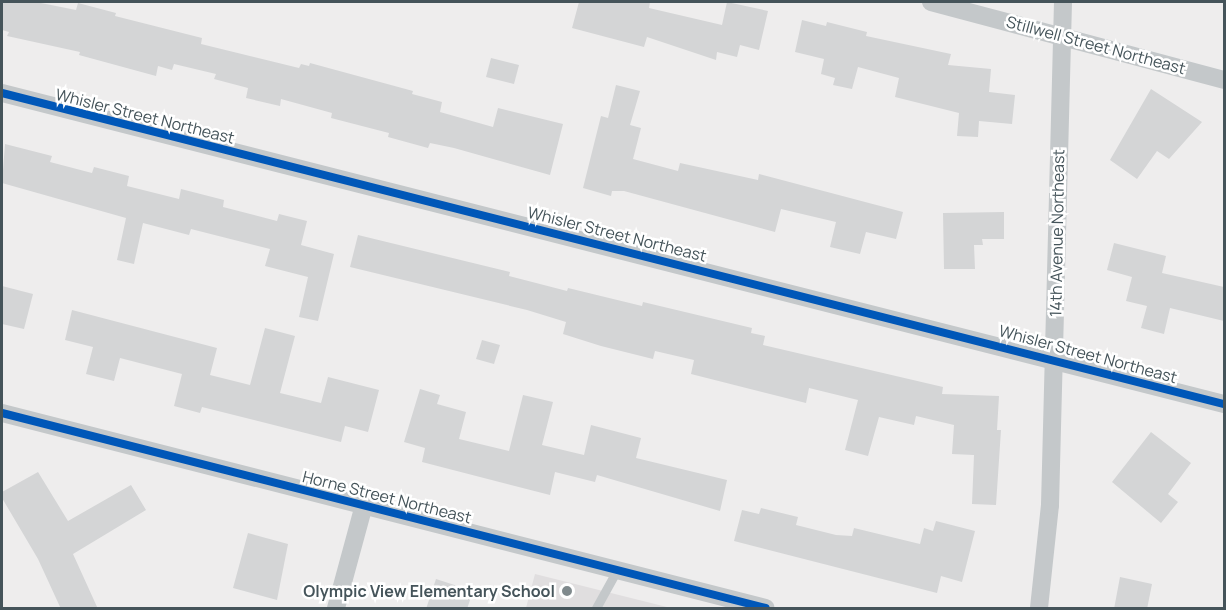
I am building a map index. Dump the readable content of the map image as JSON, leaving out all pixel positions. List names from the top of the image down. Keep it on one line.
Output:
{"streets":{"street":["Stillwell Street Northeast","Whisler Street Northeast","14th Avenue Northeast","Horne Street Northeast"]},"crossings":[["Stillwell Street Northeast","14th Avenue Northeast"],["Whisler Street Northeast","14th Avenue Northeast"]],"places":["Olympic View Elementary School"]}
